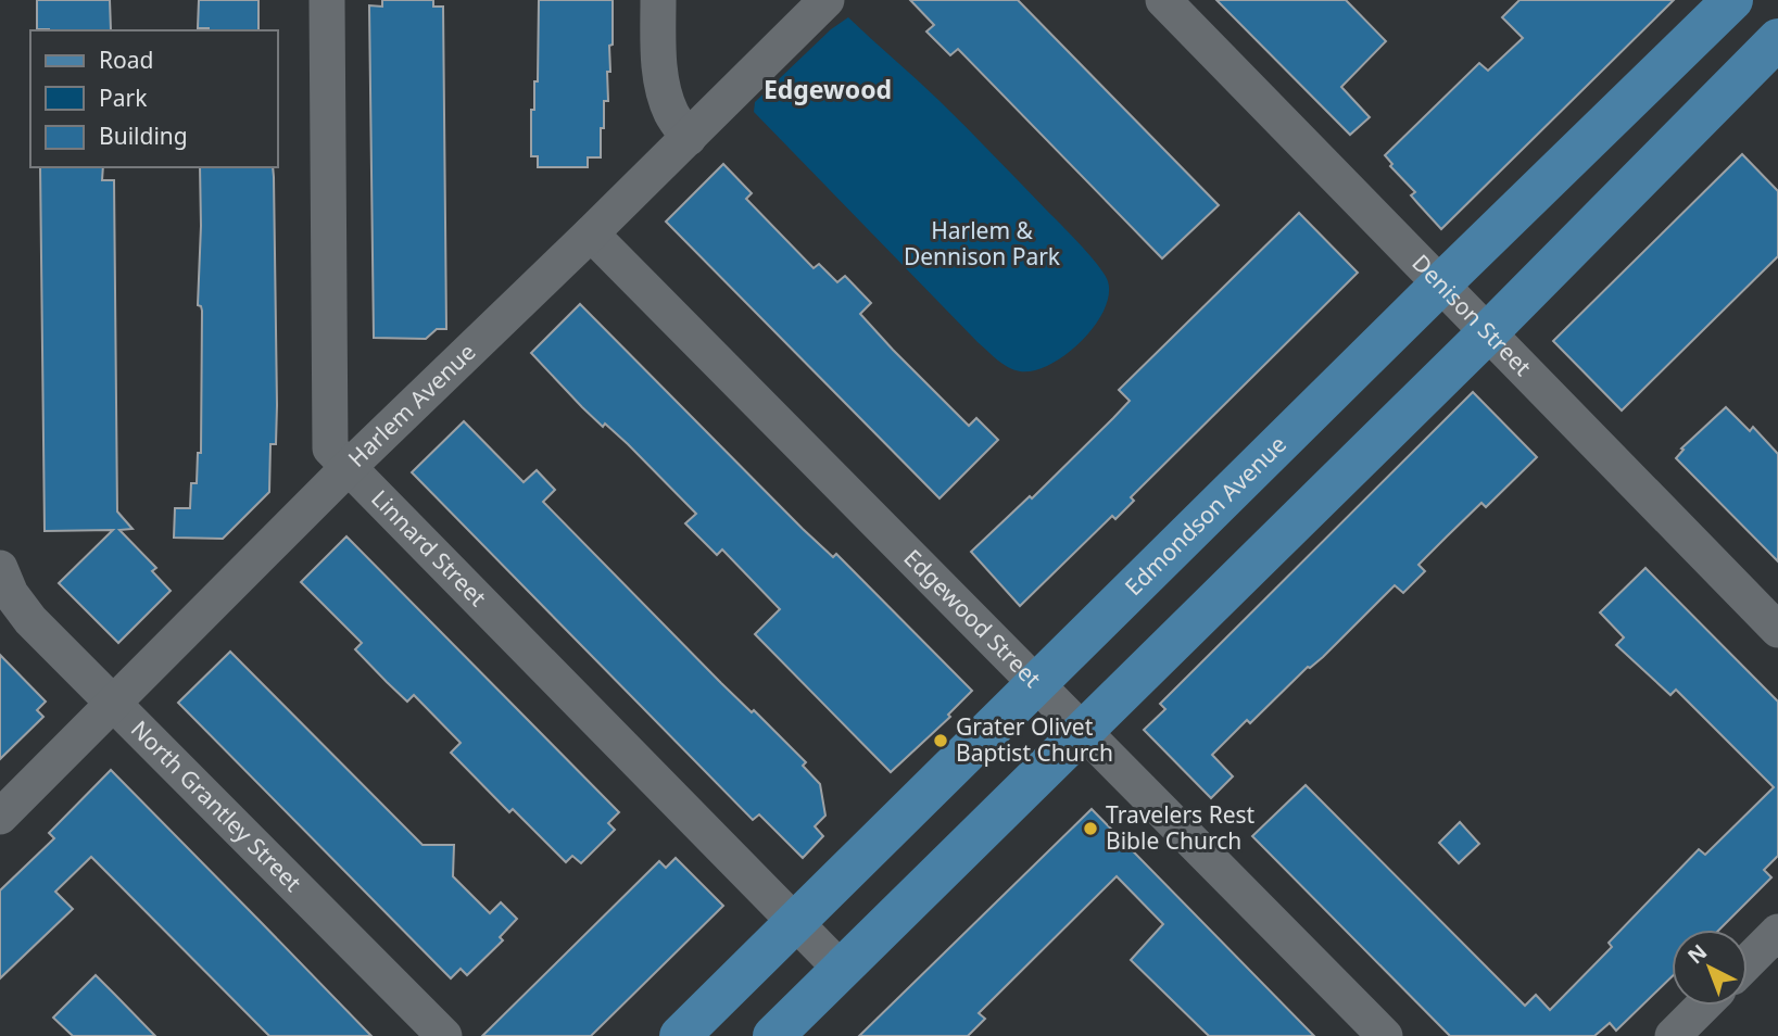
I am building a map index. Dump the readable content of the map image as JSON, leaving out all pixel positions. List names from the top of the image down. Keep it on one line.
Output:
{"streets":{"main road":["Edmondson Avenue"],"street":["Denison Street","Harlem Avenue","Linnard Street","Edgewood Street","North Grantley Street"]},"crossings":[["Denison Street","Edmondson Avenue"],["Harlem Avenue","Linnard Street"],["Harlem Avenue","Edgewood Street"],["Harlem Avenue","North Grantley Street"],["Edmondson Avenue","Linnard Street"],["Edmondson Avenue","Edgewood Street"]],"districts":["Edgewood"],"parks":["Harlem & Dennison Park"],"places":["Grater Olivet Baptist Church","Travelers Rest Bible Church"],"legend":["Road","Park","Building"],"north":"top left"}
